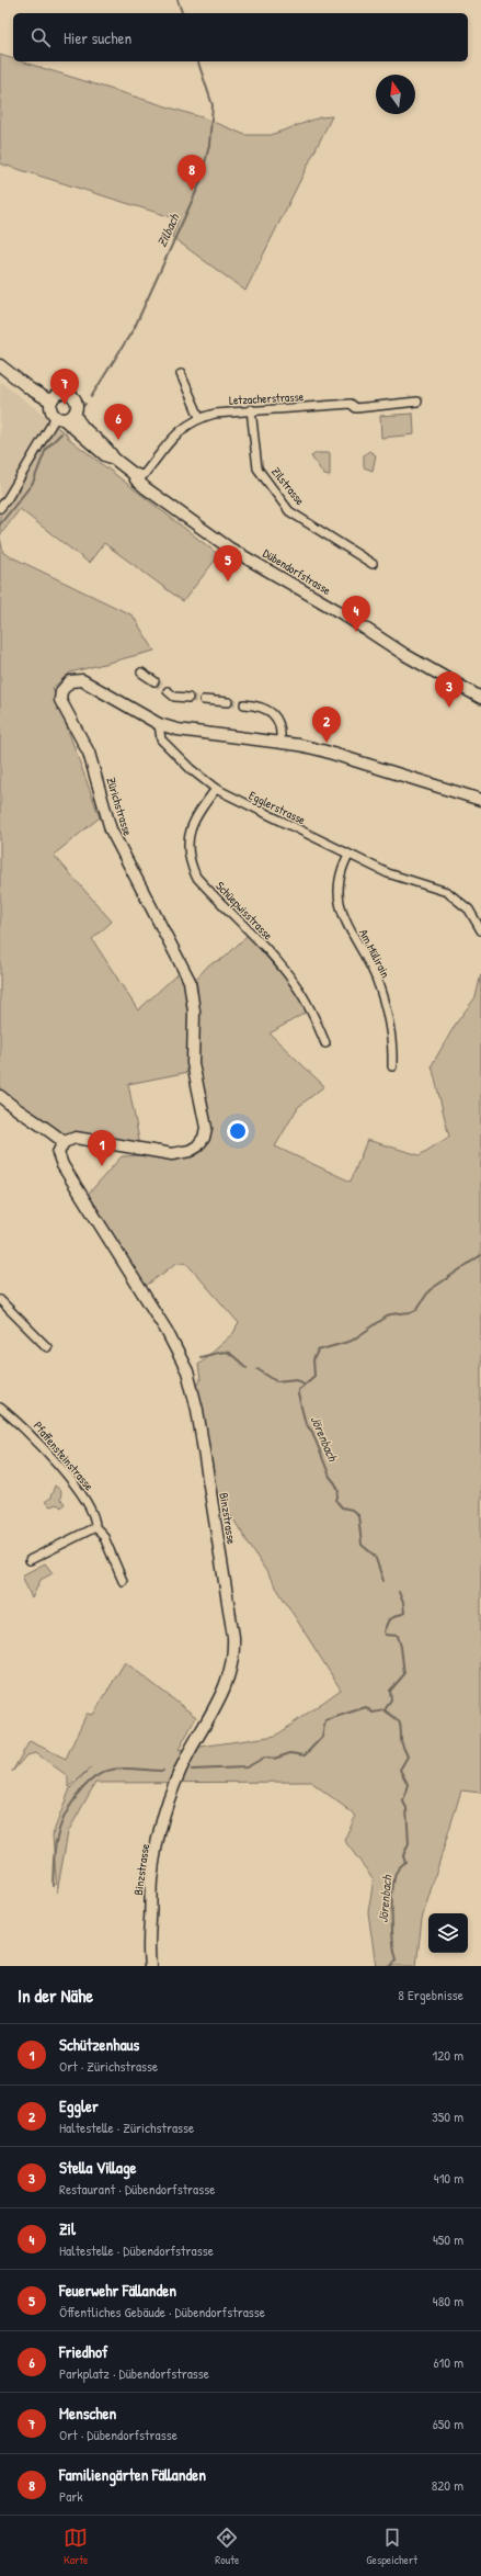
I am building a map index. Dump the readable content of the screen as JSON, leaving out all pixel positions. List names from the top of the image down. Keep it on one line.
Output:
{"streets":{"main road":["Dübendorfstrasse","Zürichstrasse","Binzstrasse"],"street":["Letzacherstrasse","Zilstrasse","Egglerstrasse","Schüepwisstrasse","Am Mülirain","Pfaffensteinstrasse"]},"crossings":[["Letzacherstrasse","Zilstrasse"],["Letzacherstrasse","Dübendorfstrasse"],["Zürichstrasse","Egglerstrasse"],["Zürichstrasse","Binzstrasse"],["Egglerstrasse","Schüepwisstrasse"],["Egglerstrasse","Am Mülirain"]],"water":["Zilbach","Jörenbach"],"north":"top","page":{"search":"Hier suchen","pins":["8","7","6","5","4","3","2","1"],"heading":["In der Nähe","8 Ergebnisse"],"list":[{"mark":"1","name":"Schützenhaus","note":"Ort · Zürichstrasse","value":"120 m"},{"mark":"2","name":"Eggler","note":"Haltestelle · Zürichstrasse","value":"350 m"},{"mark":"3","name":"Stella Village","note":"Restaurant · Dübendorfstrasse","value":"410 m"},{"mark":"4","name":"Zil","note":"Haltestelle · Dübendorfstrasse","value":"450 m"},{"mark":"5","name":"Feuerwehr Fällanden","note":"Öffentliches Gebäude · Dübendorfstrasse","value":"480 m"},{"mark":"6","name":"Friedhof","note":"Parkplatz · Dübendorfstrasse","value":"610 m"},{"mark":"7","name":"Menschen","note":"Ort · Dübendorfstrasse","value":"650 m"},{"mark":"8","name":"Familiengärten Fällanden","note":"Park","value":"820 m"}],"nav":["Karte","Route","Gespeichert"]}}
